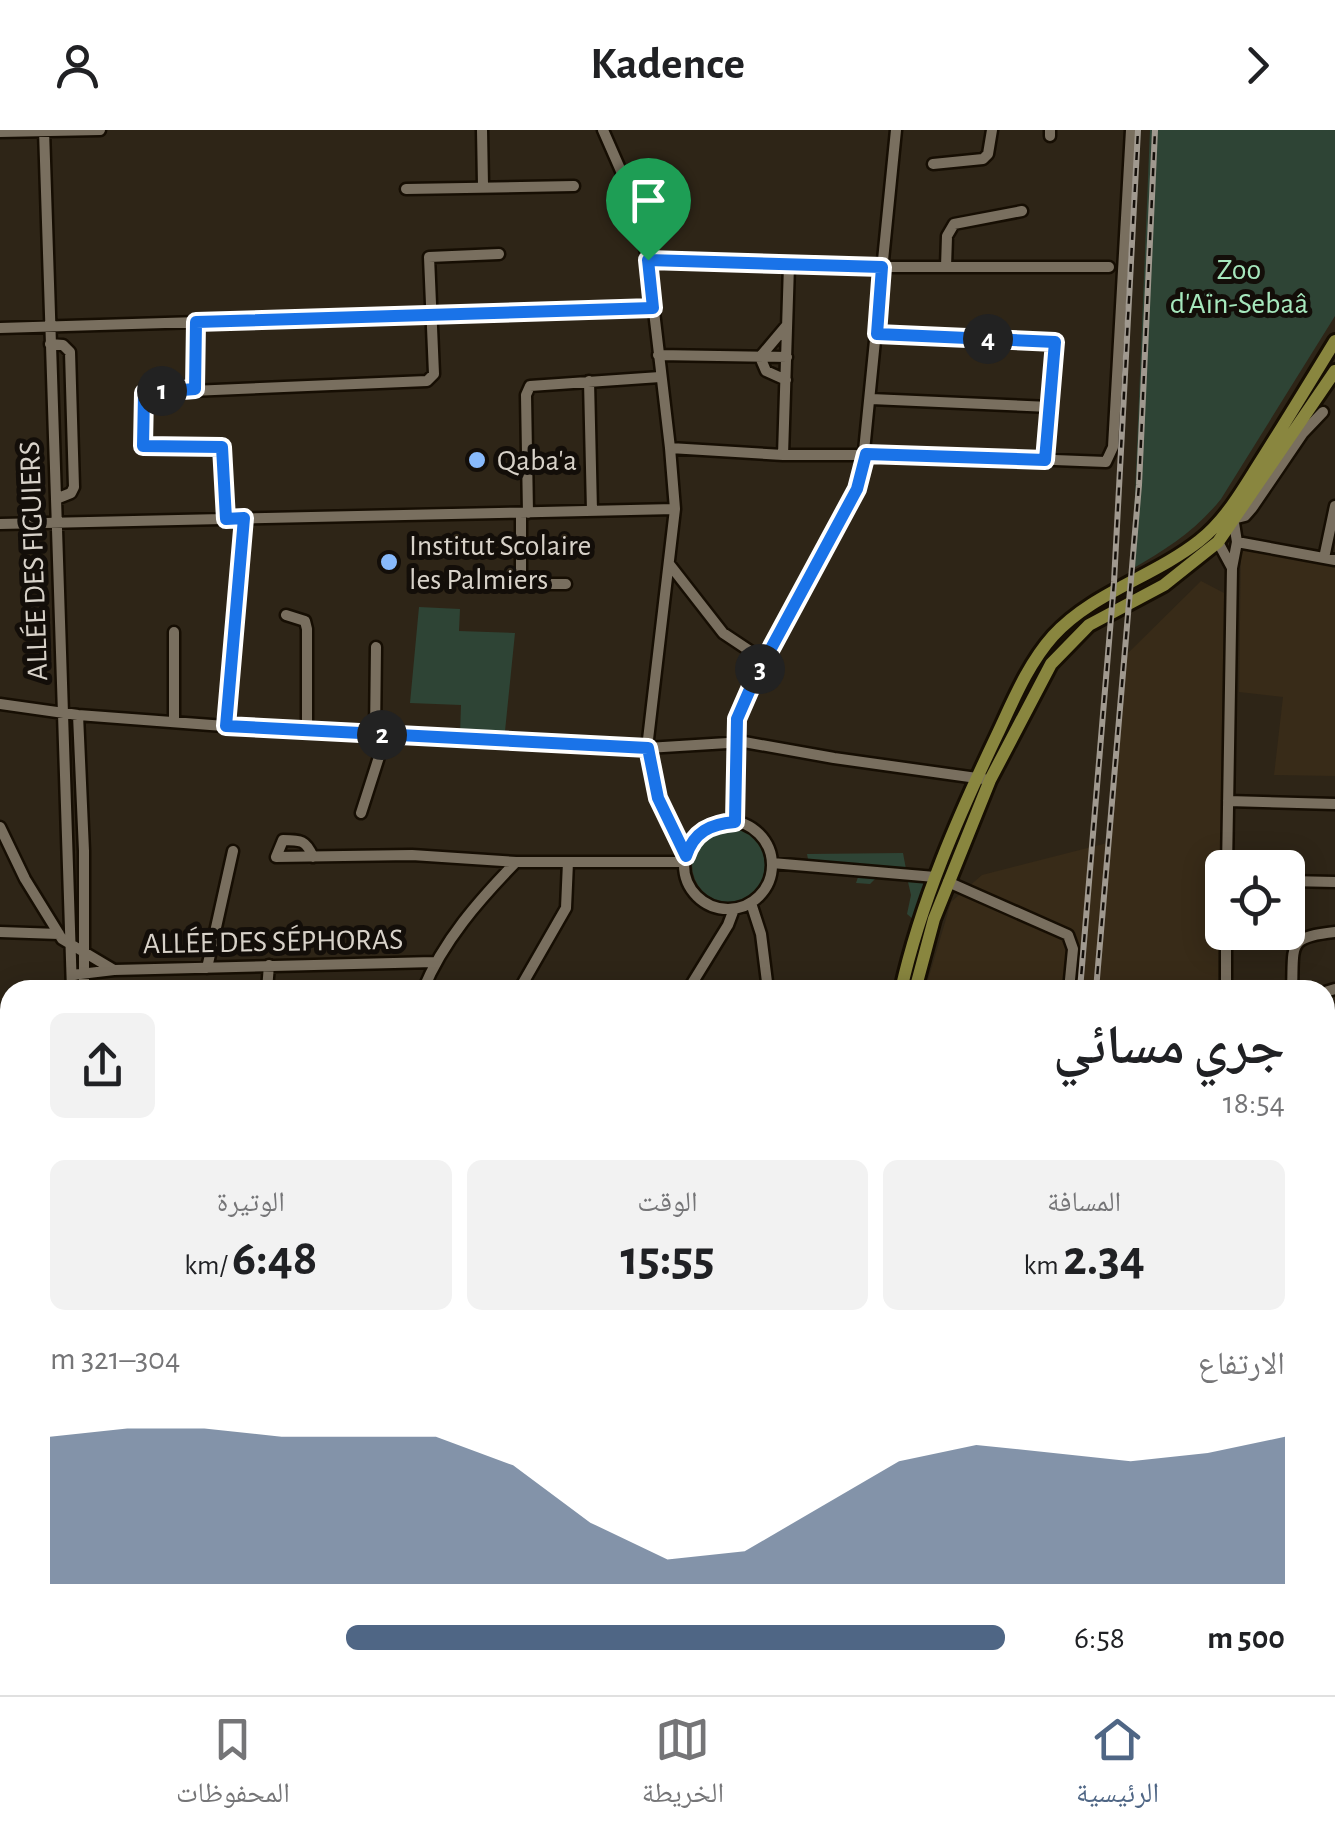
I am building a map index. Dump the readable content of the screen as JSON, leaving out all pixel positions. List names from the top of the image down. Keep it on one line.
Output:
{"streets":{"street":["ALLÉE DES FIGUIERS","ALLÉE DES SÉPHORAS"]},"crossings":[["ALLÉE DES FIGUIERS","ALLÉE DES SÉPHORAS"]],"parks":["Zoo d'Aïn-Sebaâ"],"places":["Qaba'a","Institut Scolaire les Palmiers"],"page":{"header":"Kadence","pins":["4","1","3","2"],"heading":["جري مسائي","18:54"],"stats":[["المسافة","2.34 km"],["الوقت","15:55"],["الوتيرة","6:48 /km"]],"chart":["الارتفاع","304–321 m"],"list":[{"name":"500 m","note":"6:58"}],"tabs":["الرئيسية","الخريطة","المحفوظات"]}}
